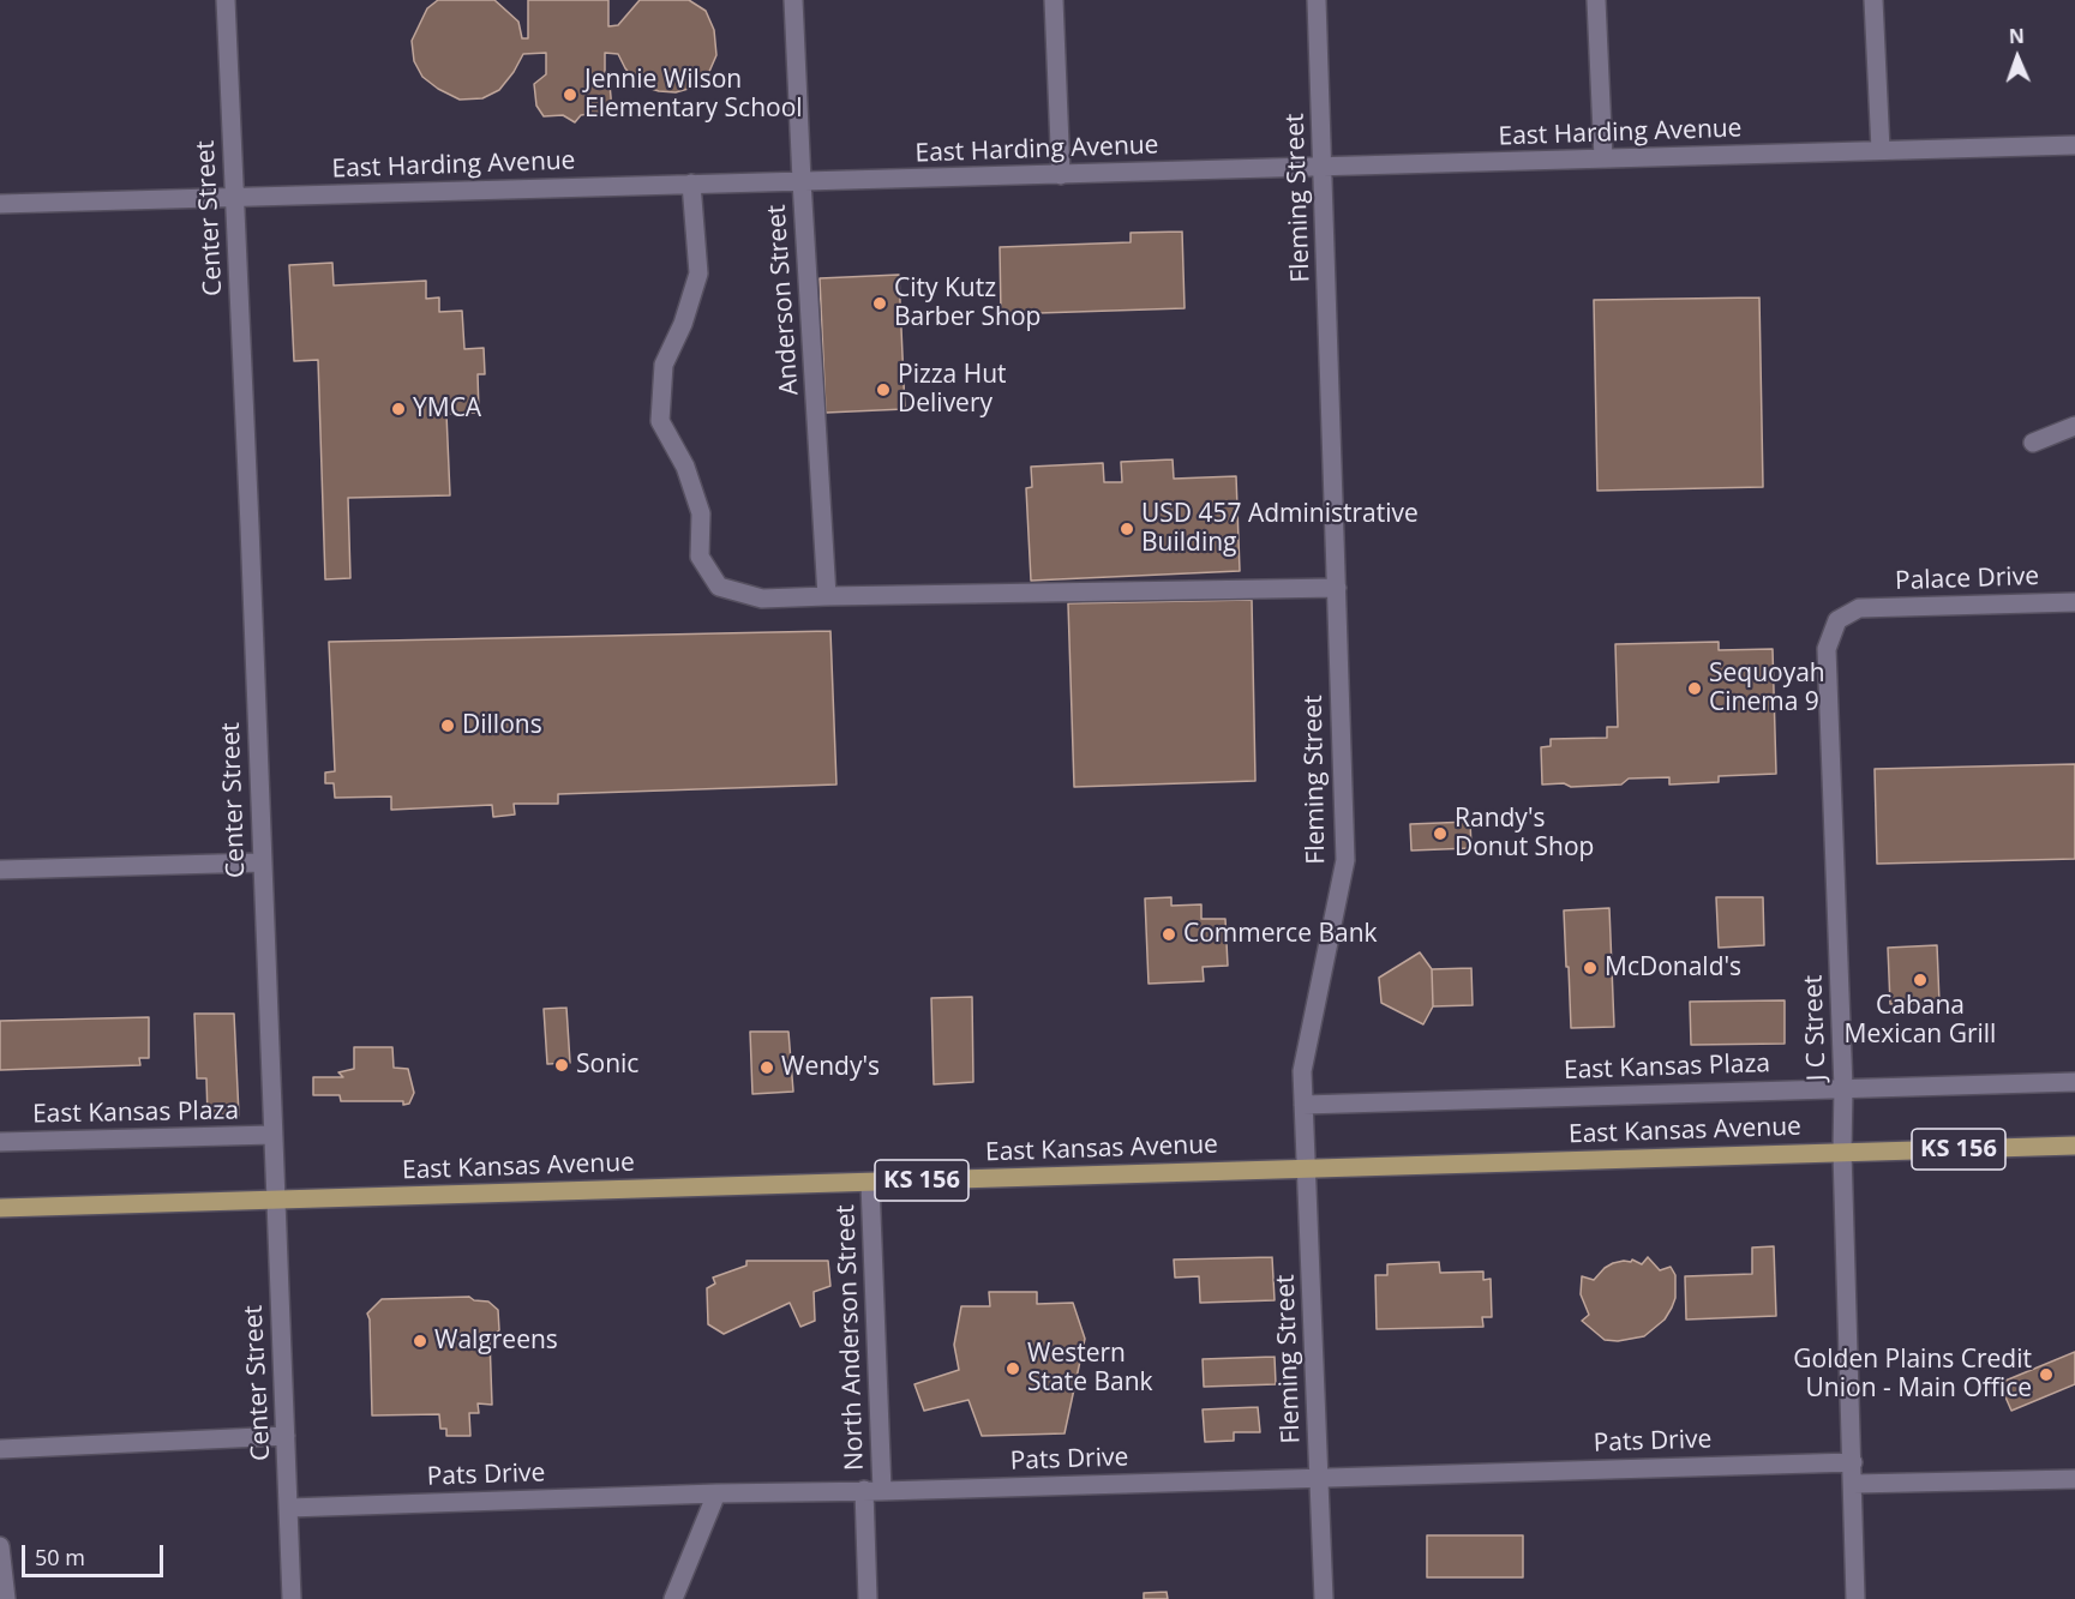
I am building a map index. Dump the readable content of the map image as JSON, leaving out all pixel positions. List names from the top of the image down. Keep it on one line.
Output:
{"streets":{"main road":["East Kansas Avenue","KS 156"],"street":["East Harding Avenue","Fleming Street","Center Street","Anderson Street","Palace Drive","J C Street","East Kansas Plaza","North Anderson Street","Pats Drive"]},"crossings":[["East Harding Avenue","Fleming Street"],["East Harding Avenue","Center Street"],["East Harding Avenue","Anderson Street"],["Fleming Street","East Kansas Plaza"],["Fleming Street","East Kansas Avenue"],["Fleming Street","Pats Drive"],["Center Street","East Kansas Plaza"],["Center Street","East Kansas Avenue"],["Center Street","Pats Drive"],["Palace Drive","J C Street"],["J C Street","East Kansas Plaza"],["J C Street","East Kansas Avenue"],["J C Street","Pats Drive"],["East Kansas Avenue","North Anderson Street"],["North Anderson Street","Pats Drive"]],"places":["Jennie Wilson Elementary School","City Kutz Barber Shop","Pizza Hut Delivery","YMCA","USD 457 Administrative Building","Sequoyah Cinema 9","Dillons","Randy's Donut Shop","Commerce Bank","McDonald's","Cabana Mexican Grill","Sonic","Wendy's","Walgreens","Western State Bank","Golden Plains Credit Union - Main Office"],"scale_bar":"50 m","north":"top"}
